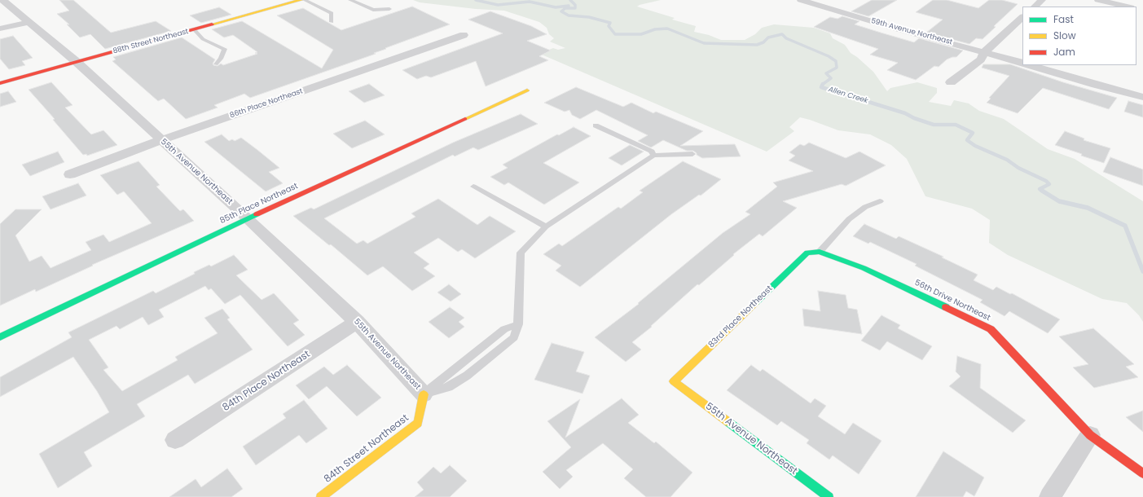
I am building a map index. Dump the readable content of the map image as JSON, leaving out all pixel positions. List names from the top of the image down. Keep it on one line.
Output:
{"streets":{"street":["59th Avenue Northeast","88th Street Northeast","86th Place Northeast","55th Avenue Northeast","85th Place Northeast","56th Drive Northeast","83rd Place Northeast","84th Place Northeast","84th Street Northeast"]},"crossings":[["88th Street Northeast","55th Avenue Northeast"],["86th Place Northeast","55th Avenue Northeast"],["55th Avenue Northeast","85th Place Northeast"],["55th Avenue Northeast","83rd Place Northeast"],["55th Avenue Northeast","84th Place Northeast"],["55th Avenue Northeast","84th Street Northeast"],["56th Drive Northeast","83rd Place Northeast"]],"water":["Allen Creek"],"legend":["Fast","Slow","Jam"]}
